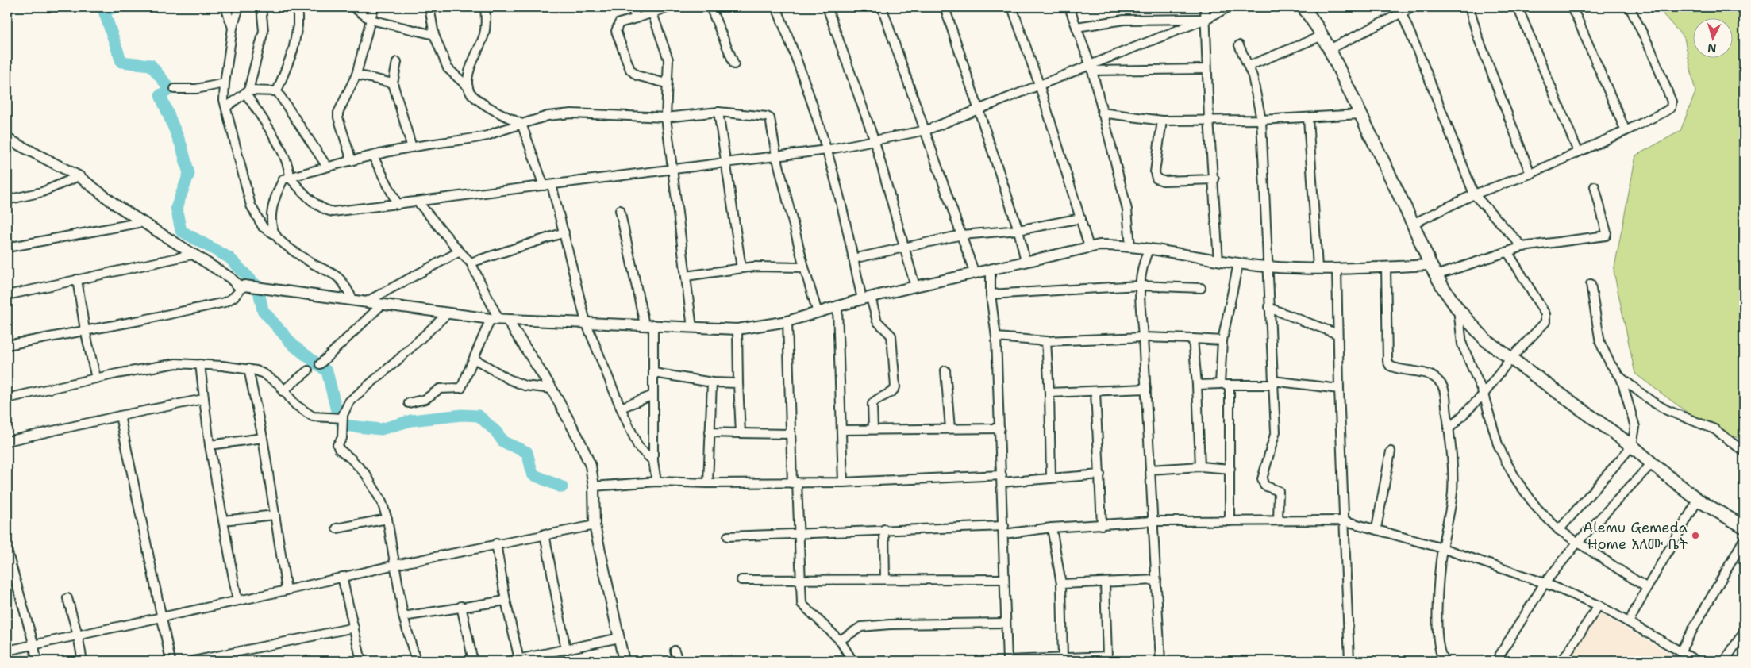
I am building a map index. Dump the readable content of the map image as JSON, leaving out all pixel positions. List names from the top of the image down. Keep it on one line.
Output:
{"places":["Alemu Gemeda Home አለሙ ቤት"],"north":"bottom"}
